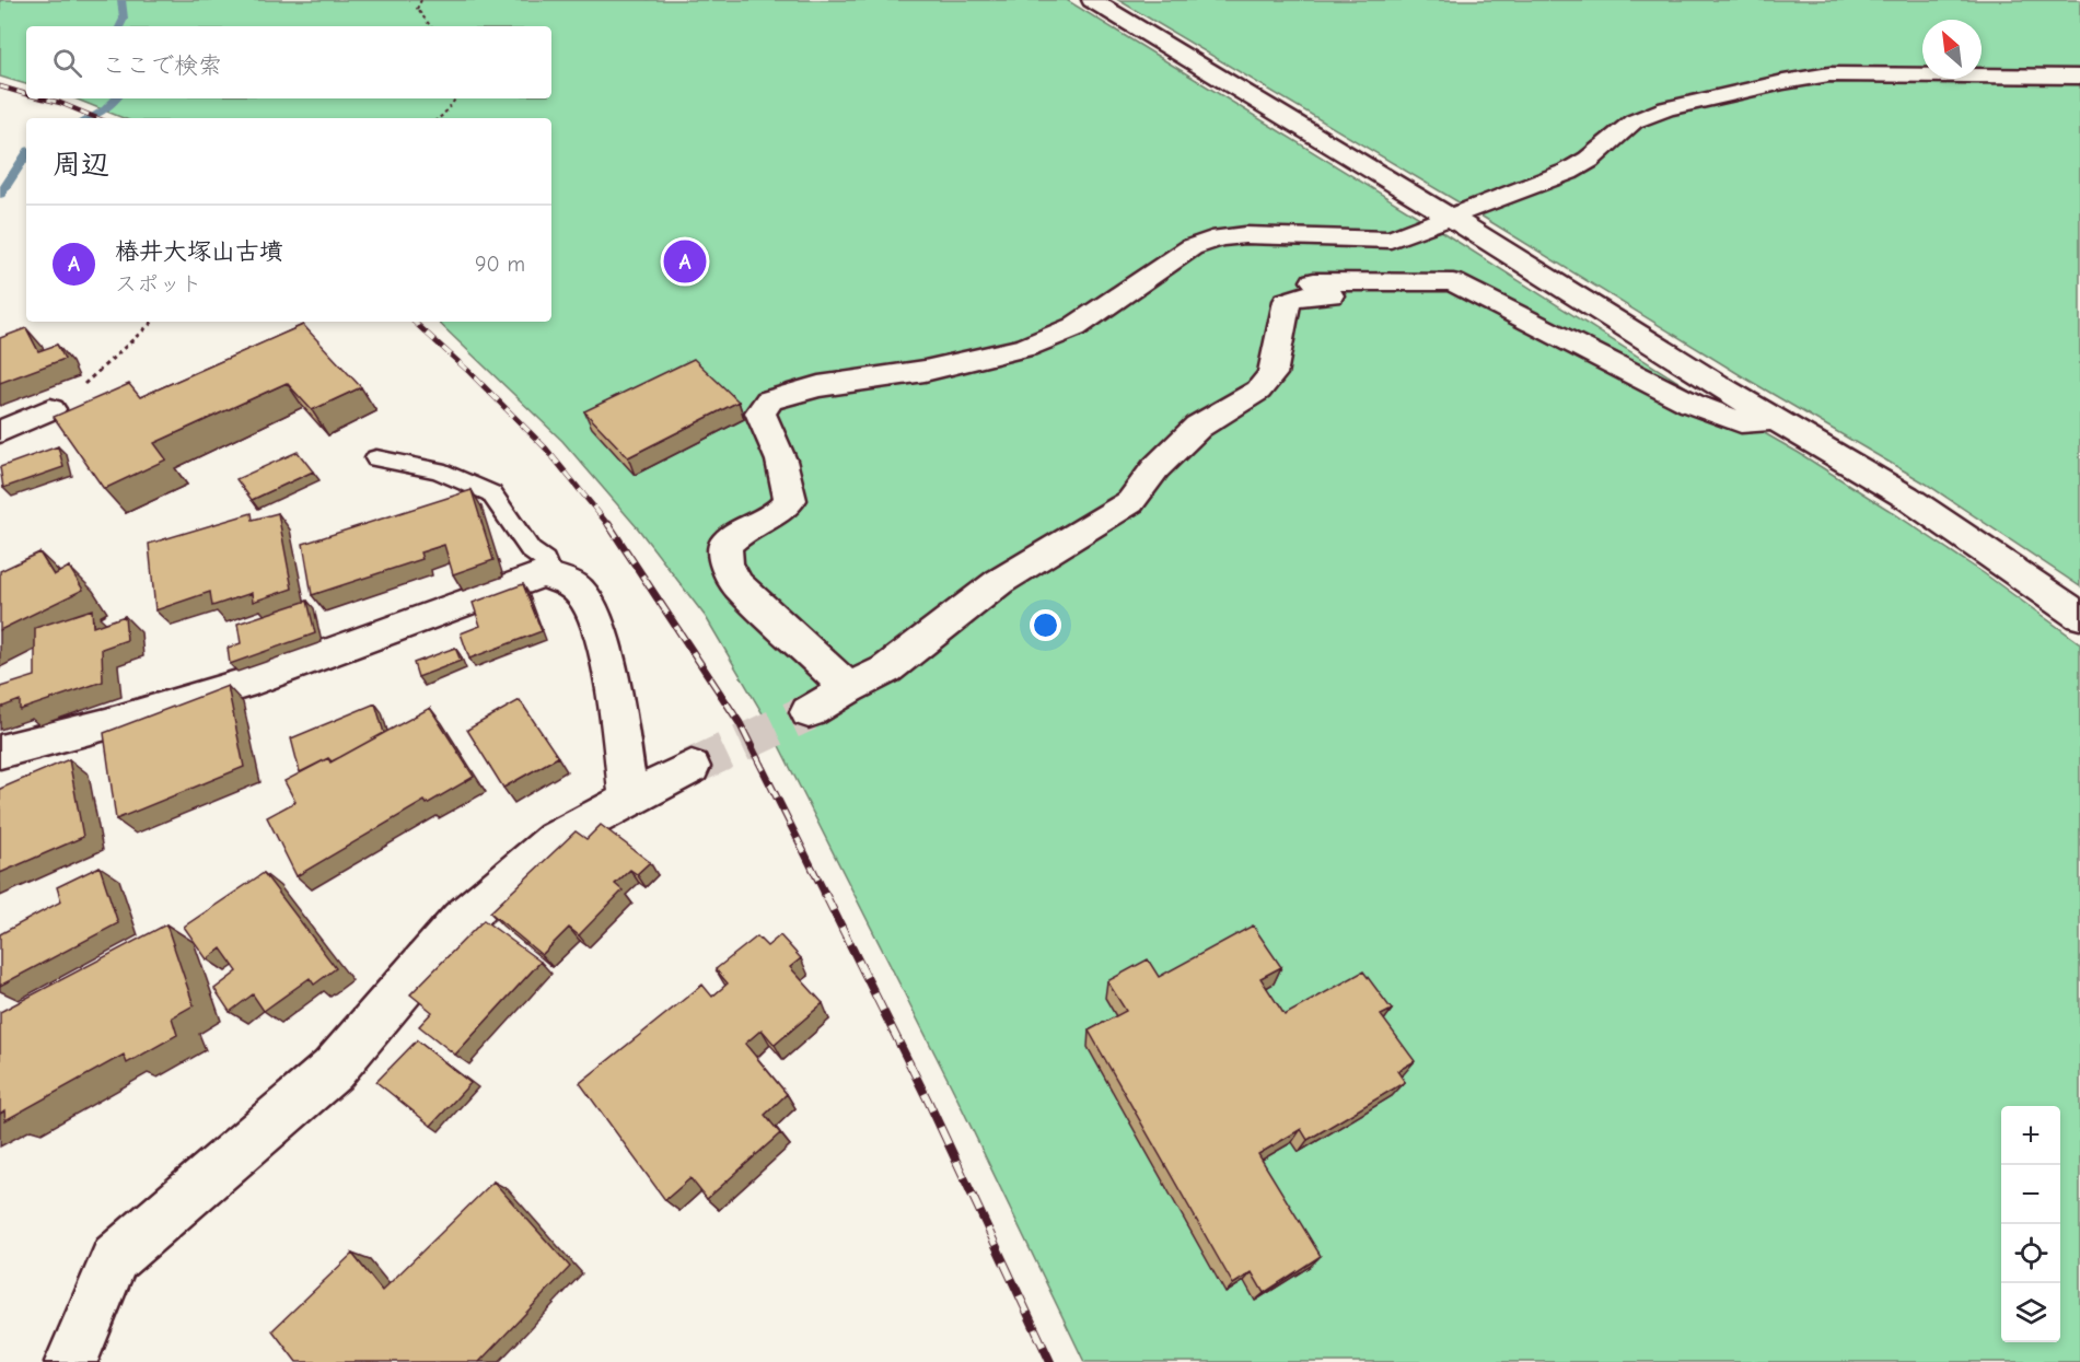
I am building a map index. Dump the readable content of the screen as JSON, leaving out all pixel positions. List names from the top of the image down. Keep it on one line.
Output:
{"north":"top left","page":{"search":"ここで検索","heading":"周辺","list":[{"mark":"A","name":"椿井大塚山古墳","note":"スポット","value":"90 m"}],"pins":"A","map_buttons":["+","−"]}}
